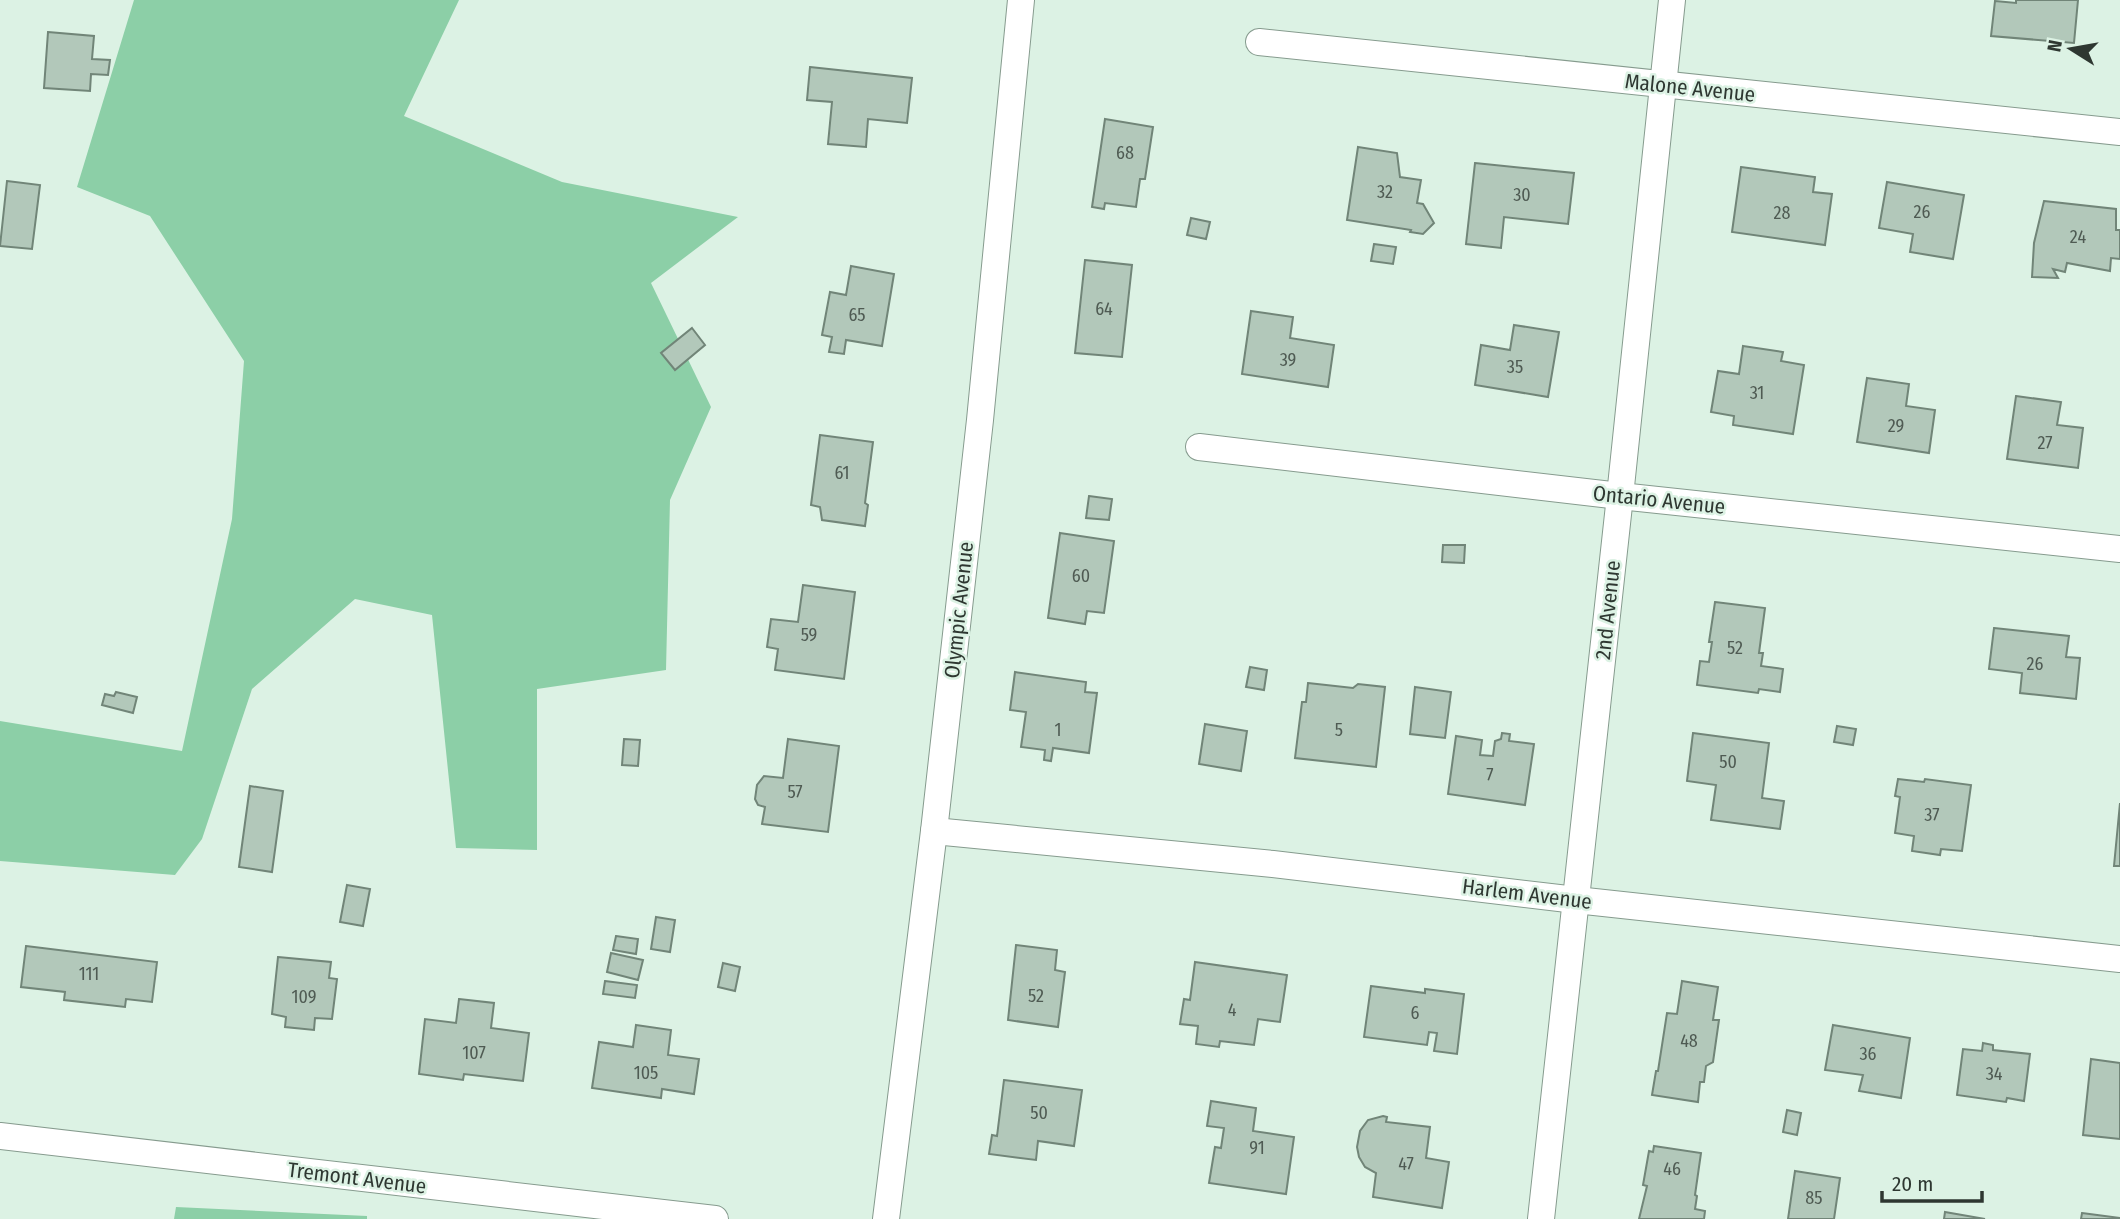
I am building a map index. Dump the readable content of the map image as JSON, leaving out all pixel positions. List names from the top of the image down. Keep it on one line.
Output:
{"streets":{"street":["Malone Avenue","Ontario Avenue","Olympic Avenue","2nd Avenue","Harlem Avenue","Tremont Avenue"]},"crossings":[["Malone Avenue","2nd Avenue"],["Ontario Avenue","2nd Avenue"],["Olympic Avenue","Harlem Avenue"],["2nd Avenue","Harlem Avenue"]],"house_numbers":["68","32","30","26","28","24","64","65","39","35","31","29","27","61","60","59","52","26","1","5","50","7","57","37","111","52","109","4","6","48","107","36","105","34","50","91","47","46","85"],"scale_bar":"20 m","north":"left"}
